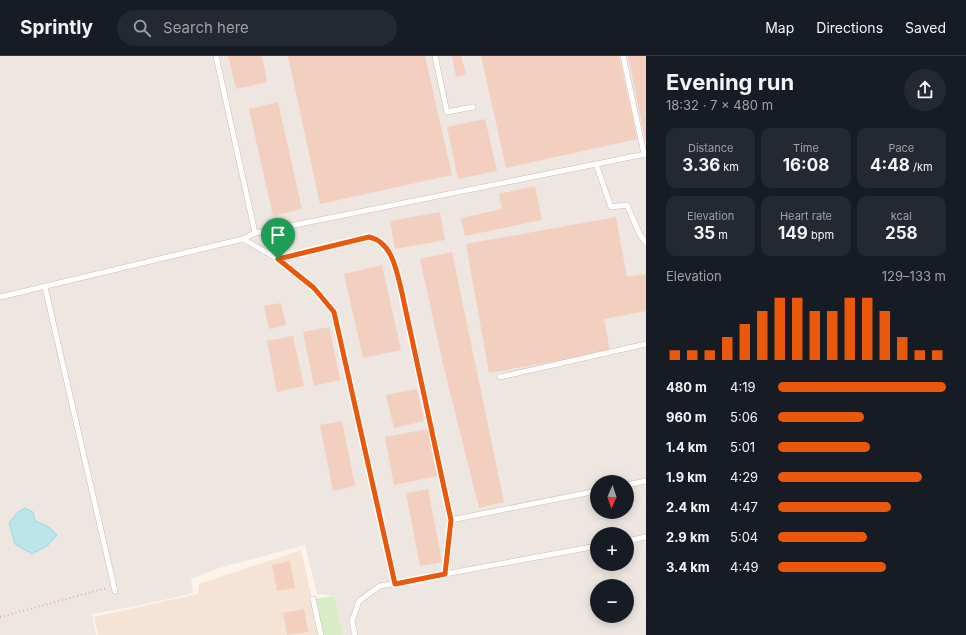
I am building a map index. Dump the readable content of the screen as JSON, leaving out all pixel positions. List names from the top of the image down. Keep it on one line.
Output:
{"north":"bottom","page":{"header":"Sprintly","search":"Search here","nav":["Map","Directions","Saved"],"heading":["Evening run","18:32 · 7 × 480 m"],"stats":[["Distance","3.36 km"],["Time","16:08"],["Pace","4:48 /km"],["Elevation","35 m"],["Heart rate","149 bpm"],["kcal","258"]],"chart":["Elevation","129–133 m"],"list":[{"name":"480 m","note":"4:19"},{"name":"960 m","note":"5:06"},{"name":"1.4 km","note":"5:01"},{"name":"1.9 km","note":"4:29"},{"name":"2.4 km","note":"4:47"},{"name":"2.9 km","note":"5:04"},{"name":"3.4 km","note":"4:49"}],"map_buttons":["+","−"]}}
